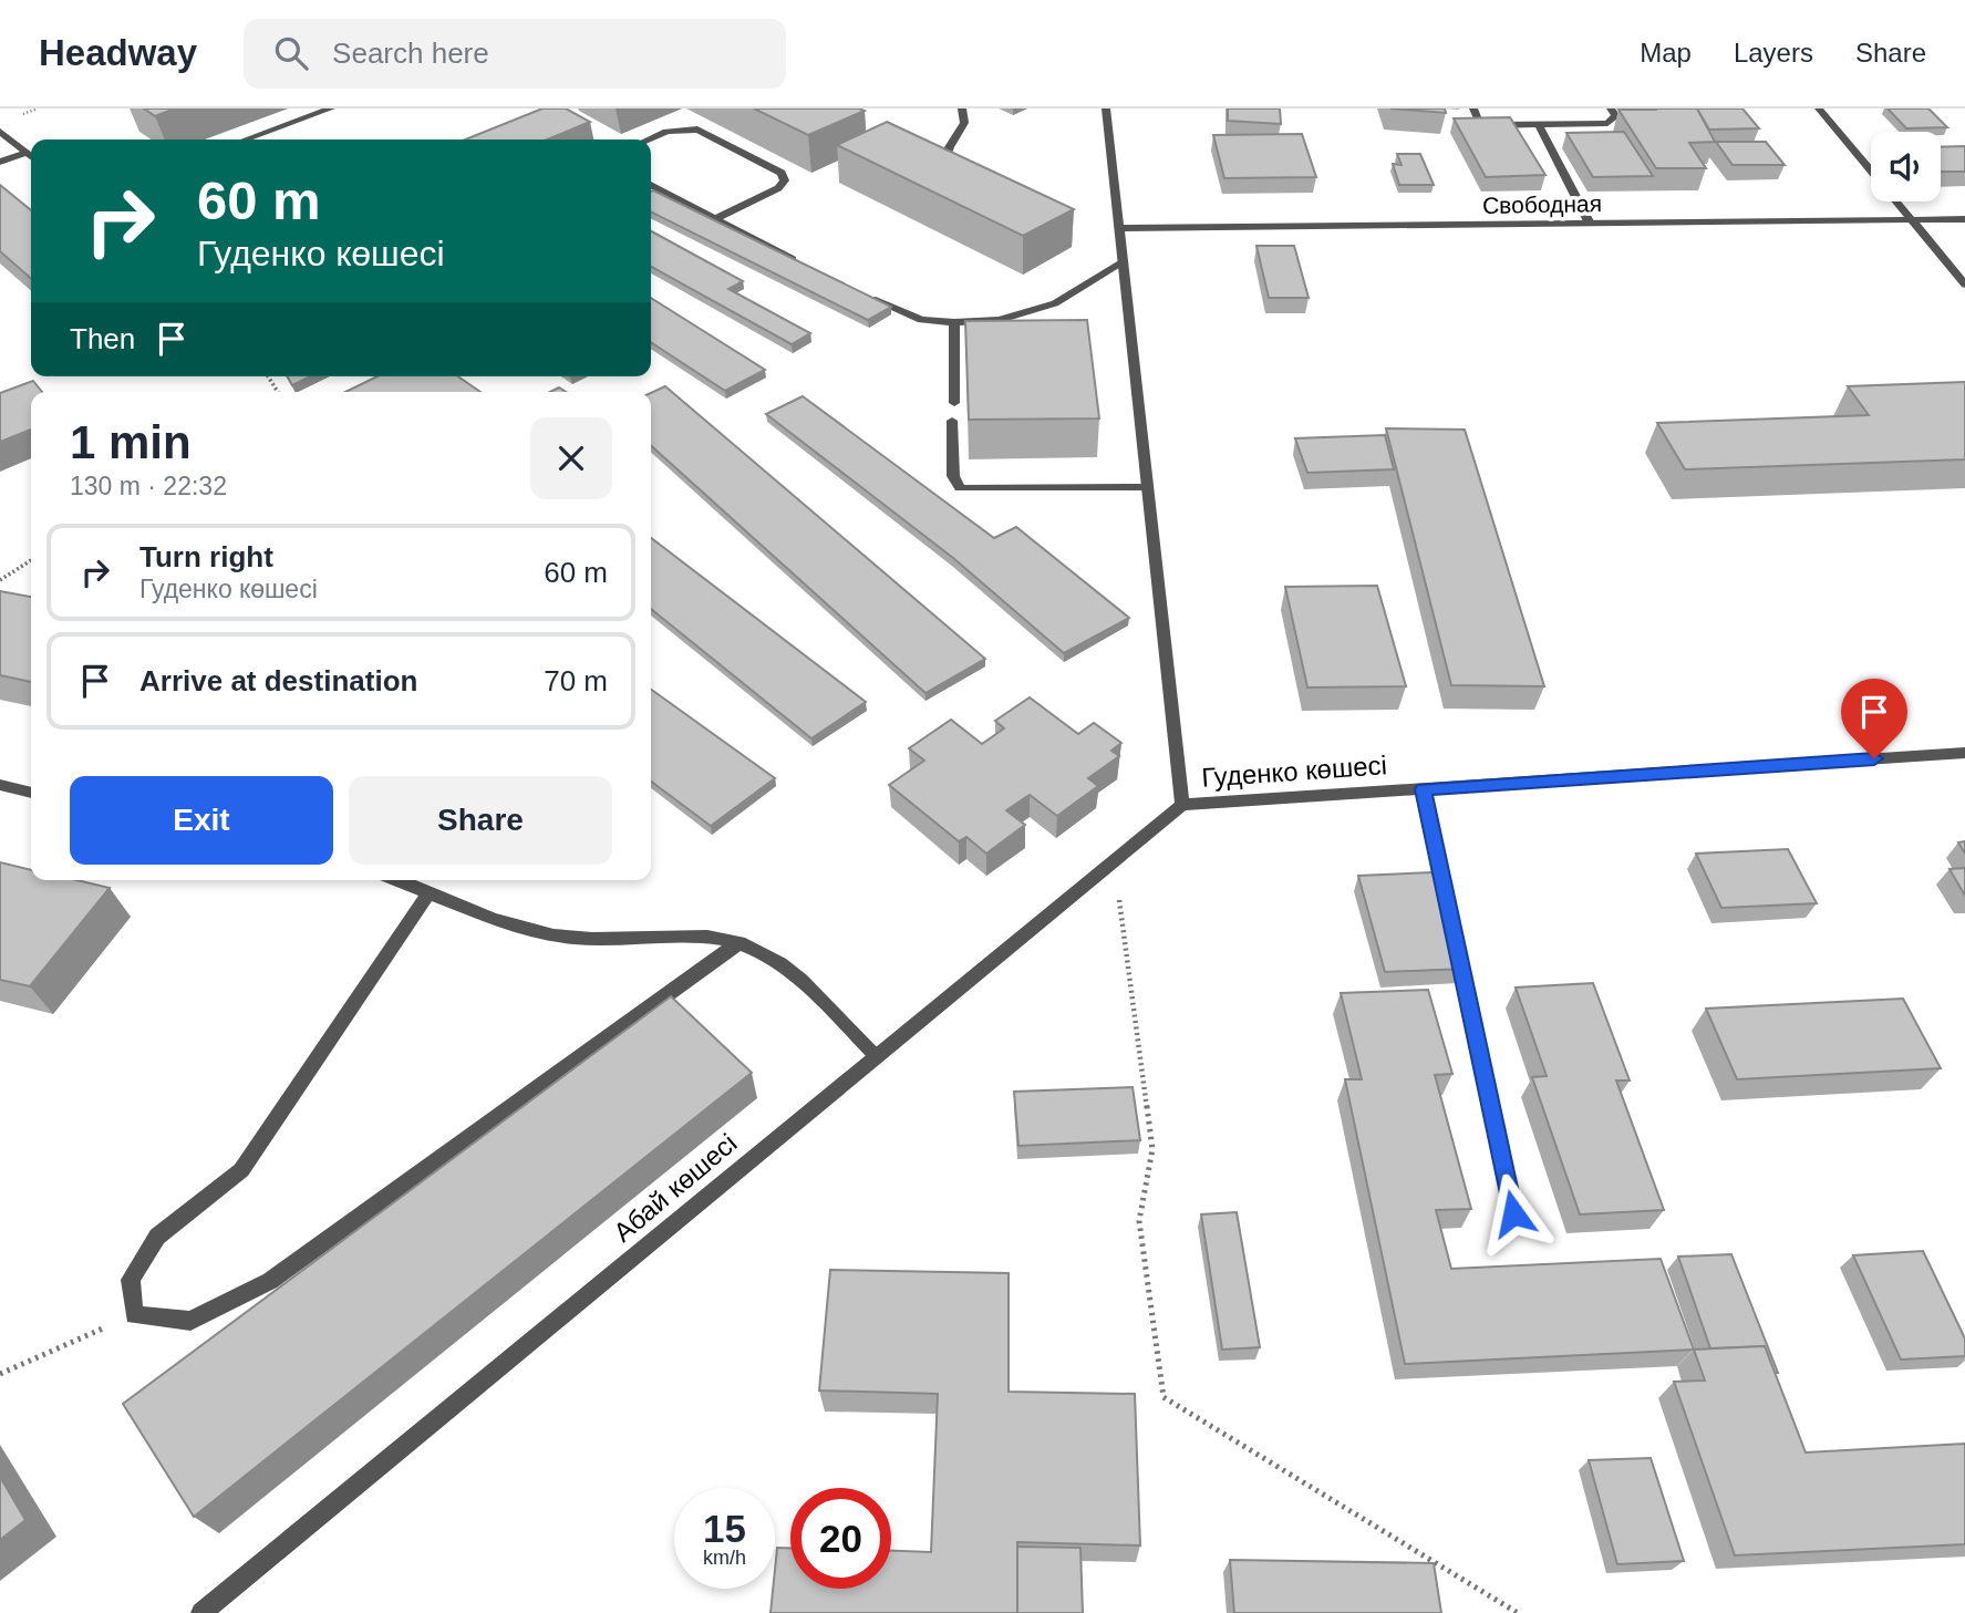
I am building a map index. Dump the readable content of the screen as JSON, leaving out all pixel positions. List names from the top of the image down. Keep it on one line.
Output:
{"streets":{"street":["Свободная","Гуденко көшесі","Абай көшесі"]},"crossings":[["Гуденко көшесі","Абай көшесі"]],"page":{"header":"Headway","search":"Search here","nav":["Map","Layers","Share"],"turn":["60 m","Гуденко көшесі"],"then":"Then","heading":["1 min","130 m · 22:32"],"list":[{"name":"Turn right","note":"Гуденко көшесі","value":"60 m"},{"name":"Arrive at destination","value":"70 m"}],"buttons":["Exit","Share"],"speed":"15 km/h","limit":"20"}}
